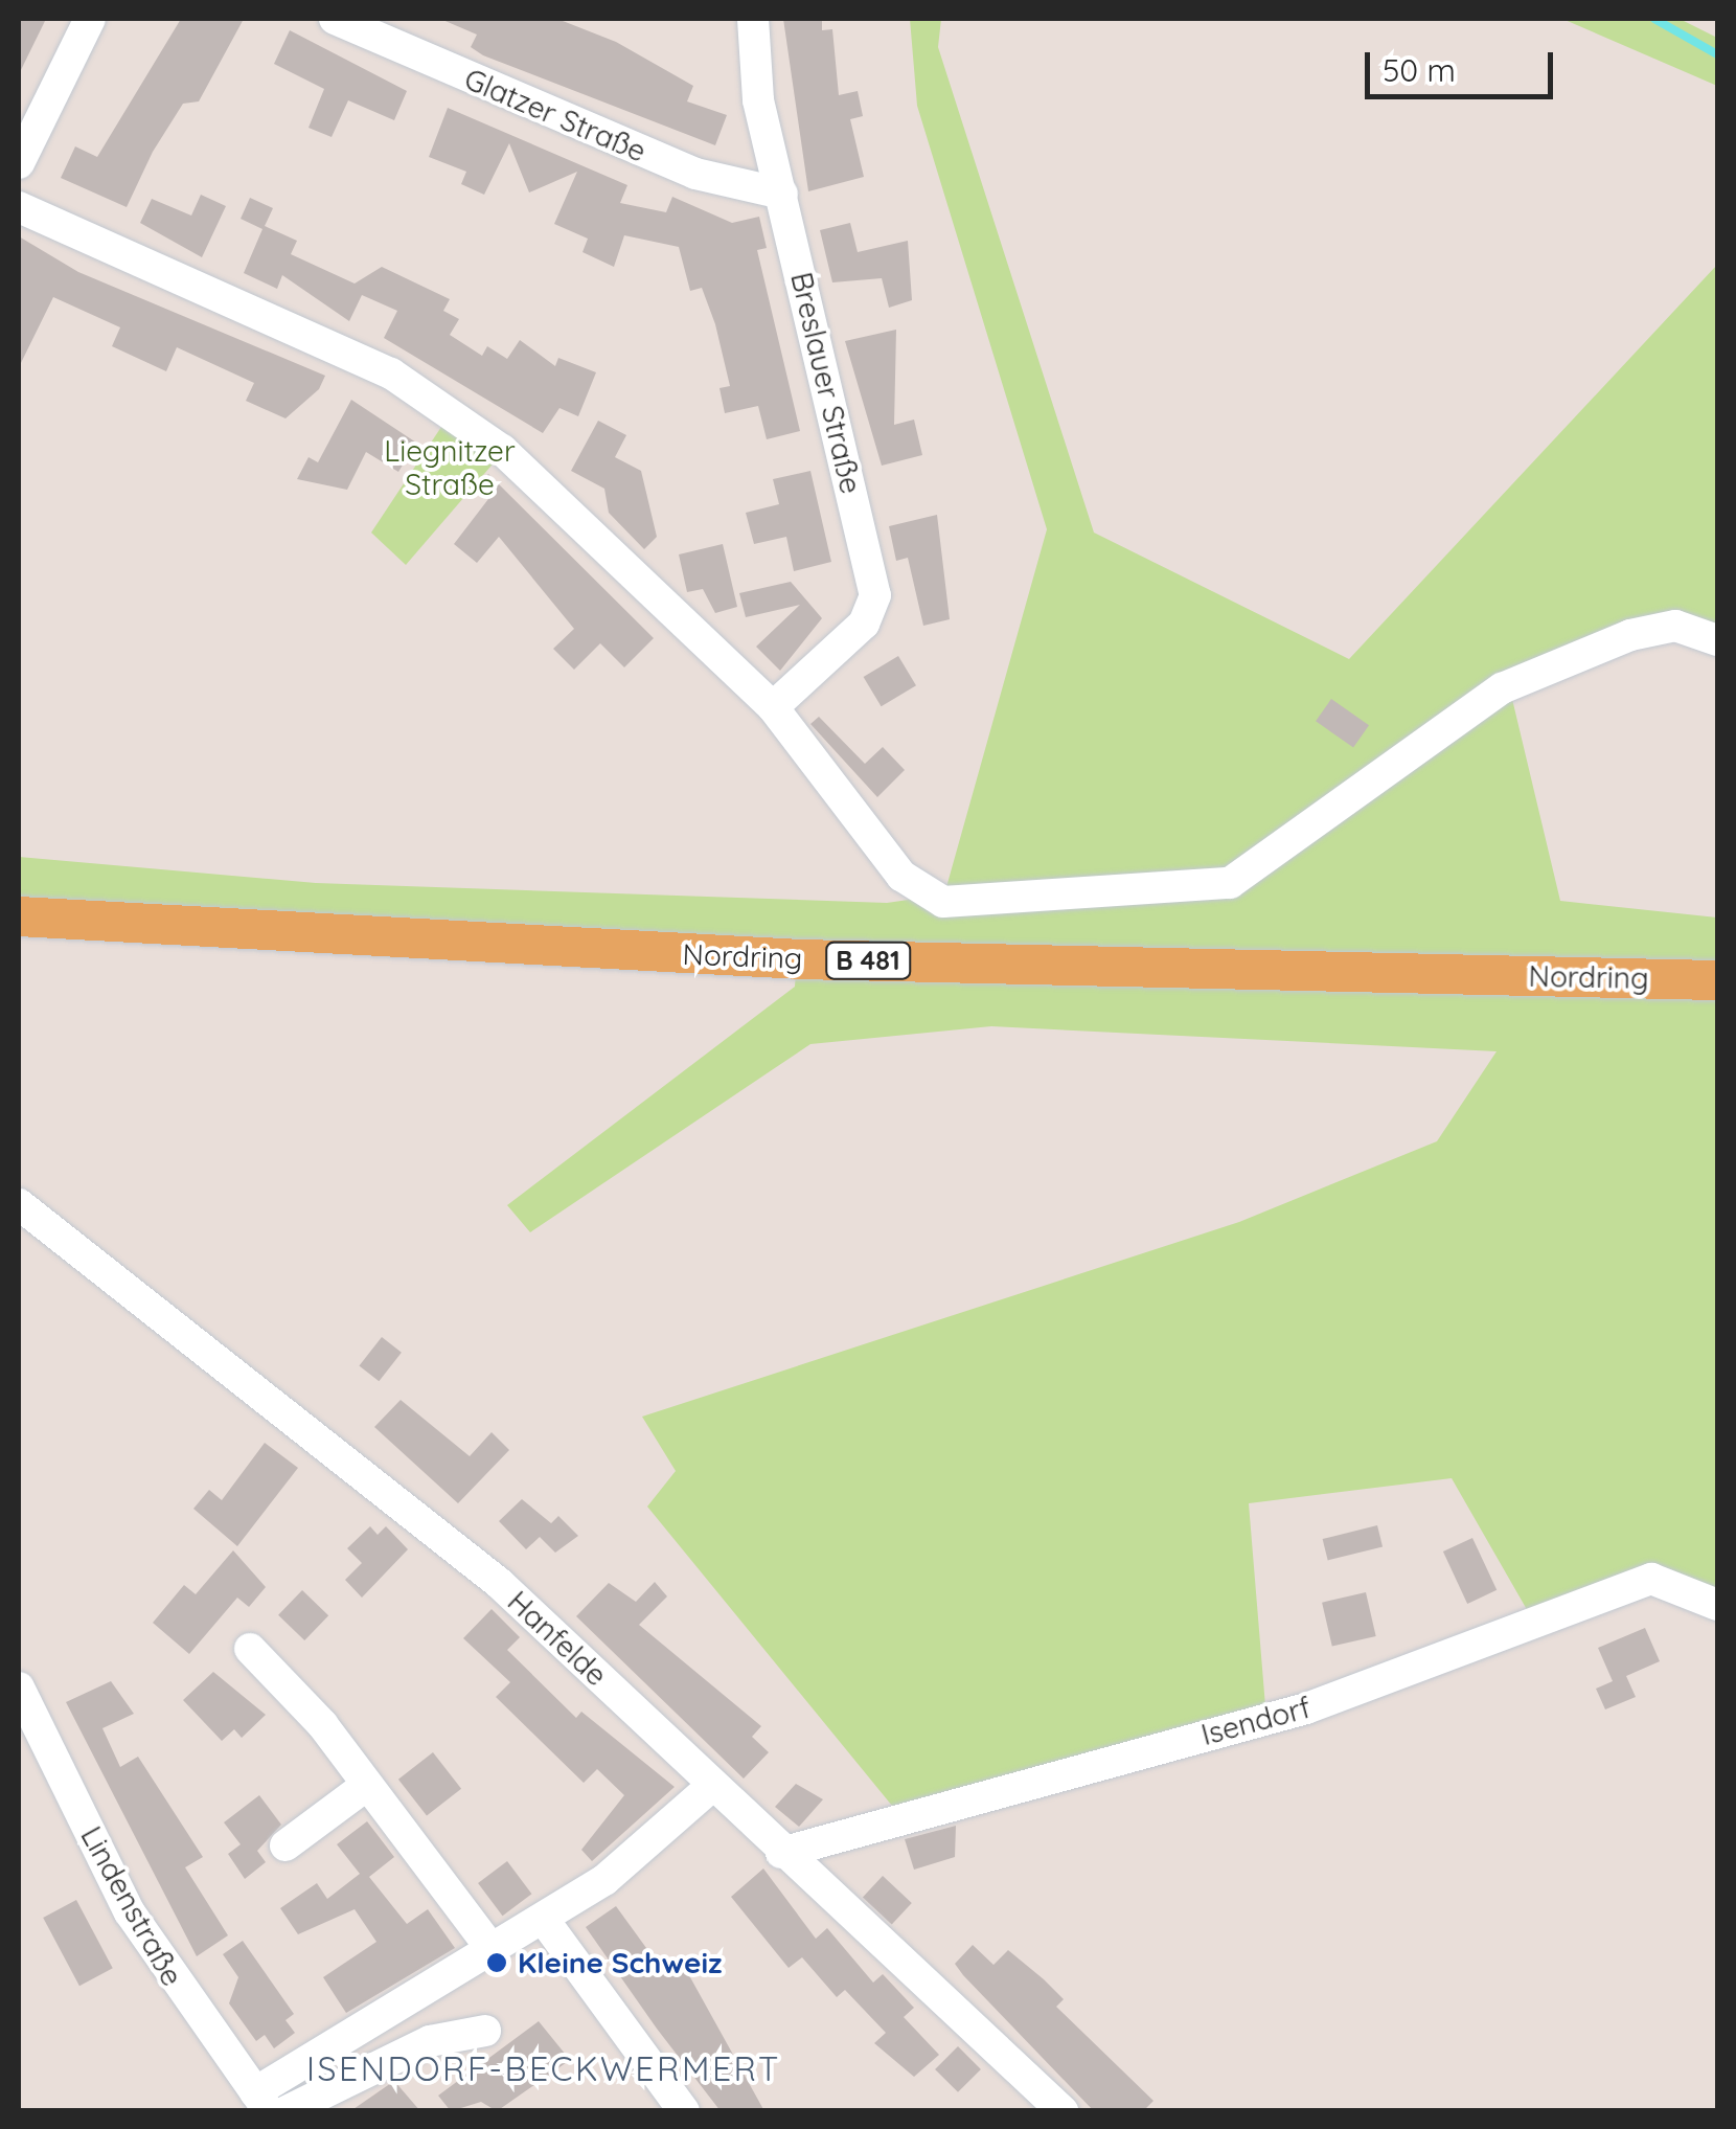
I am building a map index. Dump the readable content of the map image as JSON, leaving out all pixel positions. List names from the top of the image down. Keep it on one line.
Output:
{"streets":{"main road":["Nordring","B 481"],"street":["Glatzer Straße","Breslauer Straße","Hanfelde","Isendorf","Lindenstraße"]},"crossings":[["Glatzer Straße","Breslauer Straße"],["Hanfelde","Isendorf"]],"districts":["ISENDORF-BECKWERMERT"],"parks":["Liegnitzer Straße"],"places":["Kleine Schweiz"],"scale_bar":"50 m"}
